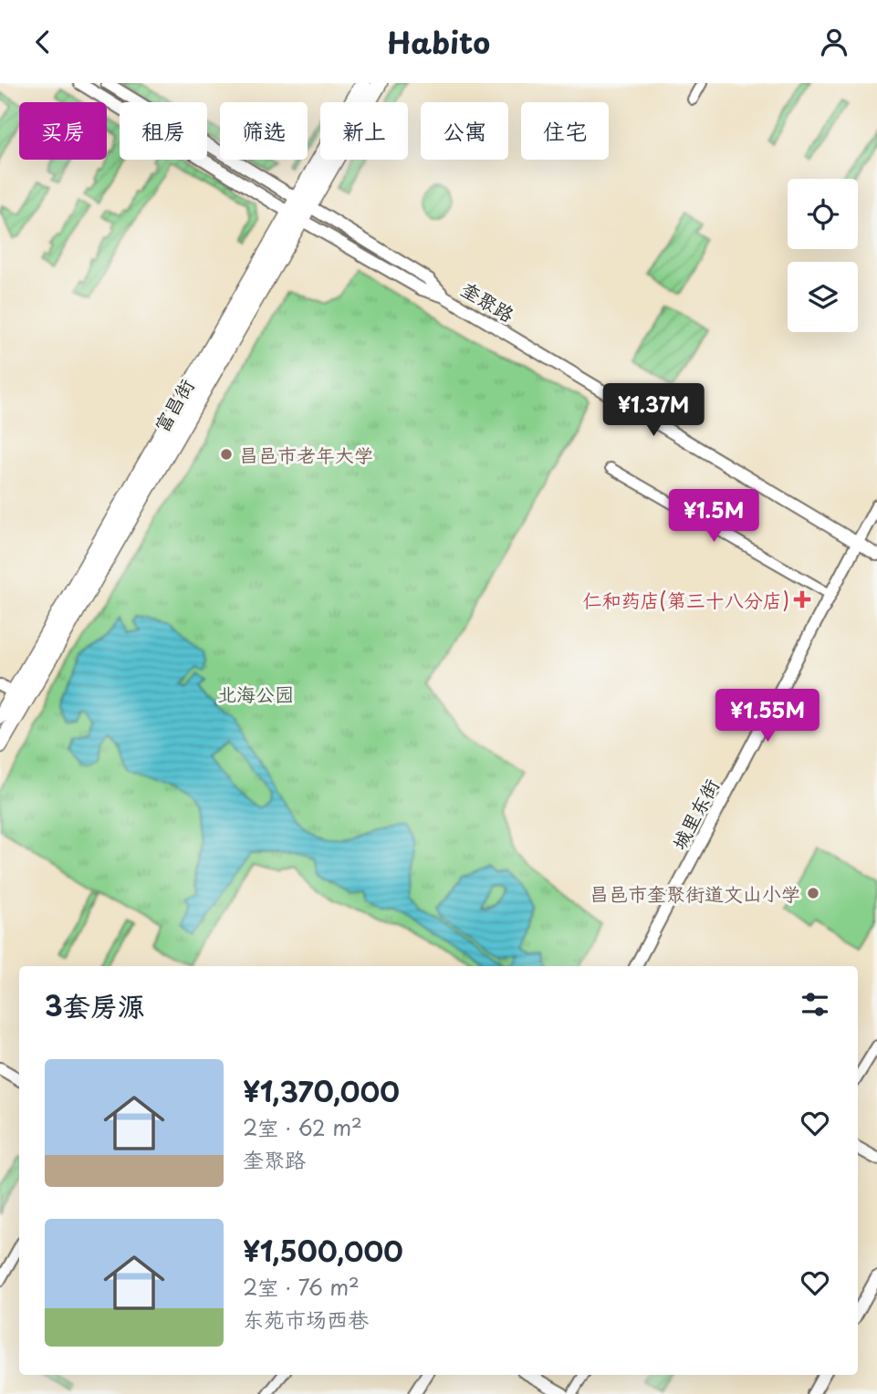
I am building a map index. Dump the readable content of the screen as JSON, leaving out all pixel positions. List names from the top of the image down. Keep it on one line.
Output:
{"streets":{"main road":["富昌街"],"street":["奎聚路","城里东街"]},"crossings":[["奎聚路","富昌街"],["奎聚路","城里东街"]],"parks":["北海公园"],"places":{"other":["昌邑市老年大学","昌邑市奎聚街道文山小学"],"health":["仁和药店(第三十八分店)"]},"page":{"header":"Habito","chip":["买房","租房","筛选","新上","公寓","住宅"],"price":["¥1.37M","¥1.5M","¥1.55M"],"heading":"3套房源","list":[{"name":"¥1,370,000","note":"2室 · 62 m² · 奎聚路"},{"name":"¥1,500,000","note":"2室 · 76 m² · 东苑市场西巷"}]}}
